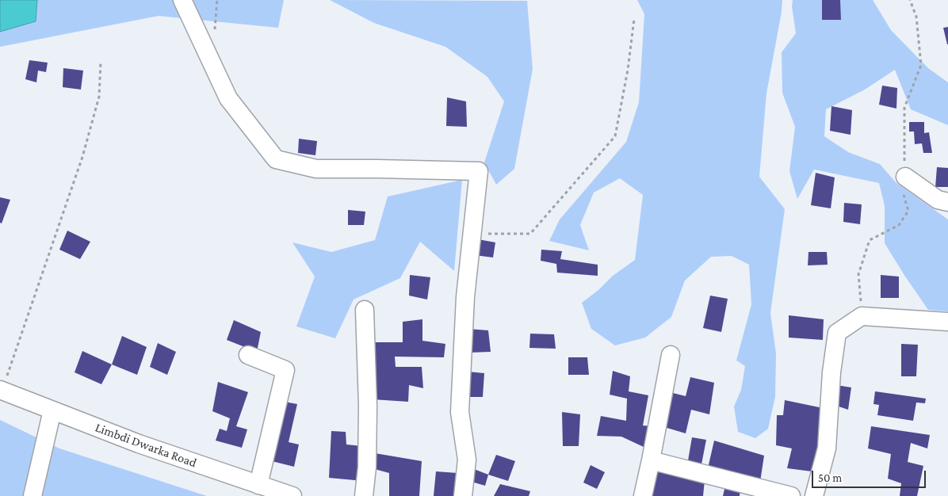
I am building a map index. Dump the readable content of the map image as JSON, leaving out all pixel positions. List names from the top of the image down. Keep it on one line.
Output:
{"streets":{"street":["Limbdi Dwarka Road"]},"scale_bar":"50 m"}
